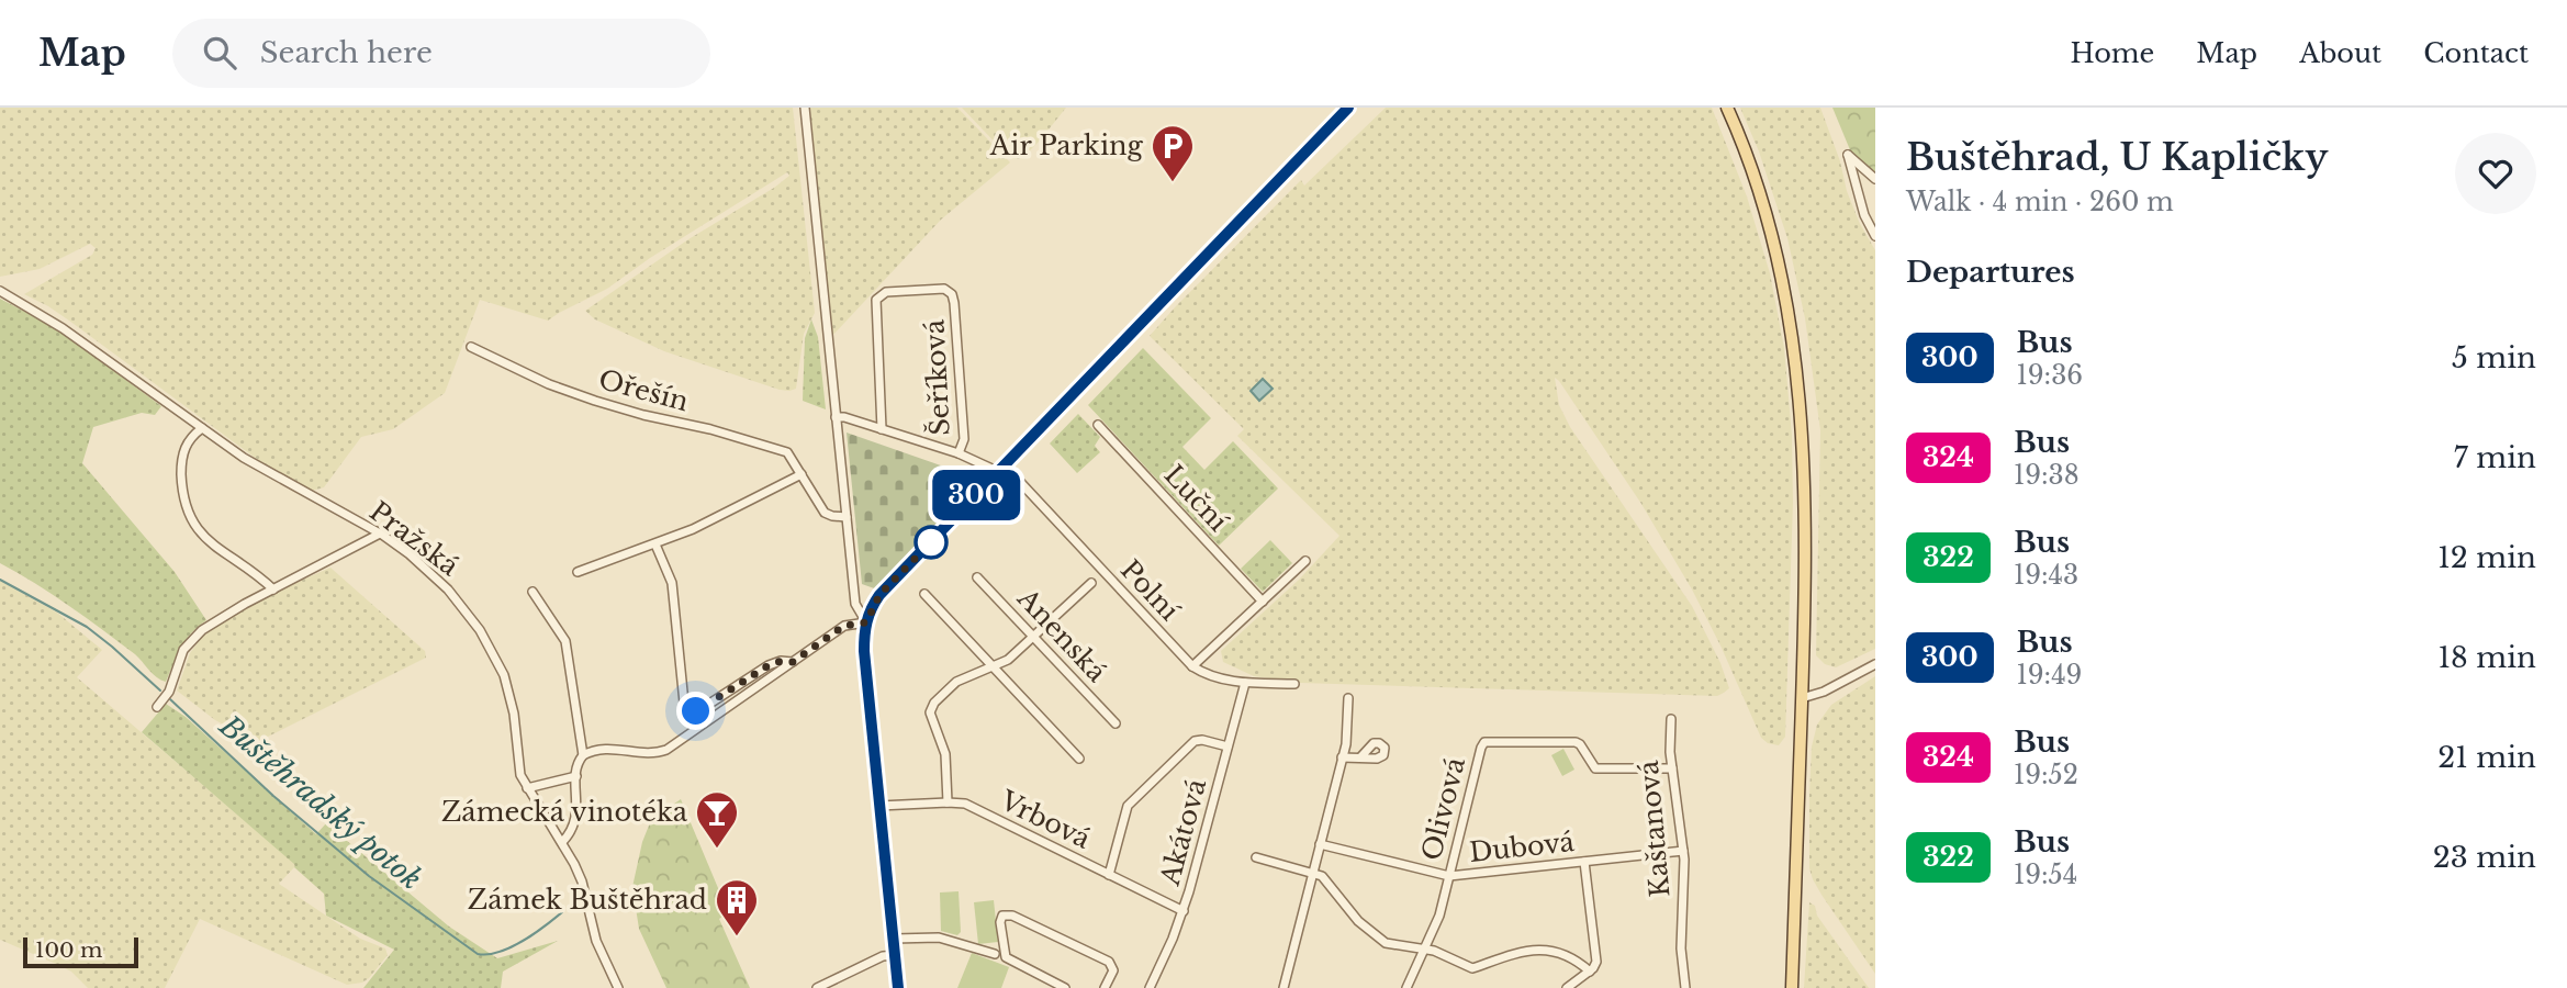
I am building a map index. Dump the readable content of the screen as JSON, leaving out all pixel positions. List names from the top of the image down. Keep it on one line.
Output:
{"streets":{"street":["Šeříková","Ořešín","Luční","Pražská","Polní","Anenská","Olivová","Vrbová","Kaštanová","Akátová","Dubová"]},"crossings":[["Polní","Akátová"],["Olivová","Kaštanová"],["Olivová","Dubová"],["Vrbová","Akátová"],["Kaštanová","Dubová"]],"water":["Buštěhradský potok"],"places":{"parking":["Air Parking"],"bar":["Zámecká vinotéka"],"building":["Zámek Buštěhrad"]},"lines":["bus line 300"],"scale_bar":"100 m","page":{"header":"Map","search":"Search here","nav":["Home","Map","About","Contact"],"on_map":"300","heading":[["Buštěhrad, U Kapličky","Walk · 4 min · 260 m"],"Departures"],"list":[{"mark":"300","name":"Bus","note":"19:36","value":"5 min"},{"mark":"324","name":"Bus","note":"19:38","value":"7 min"},{"mark":"322","name":"Bus","note":"19:43","value":"12 min"},{"mark":"300","name":"Bus","note":"19:49","value":"18 min"},{"mark":"324","name":"Bus","note":"19:52","value":"21 min"},{"mark":"322","name":"Bus","note":"19:54","value":"23 min"}],"scale":"100 m"}}
